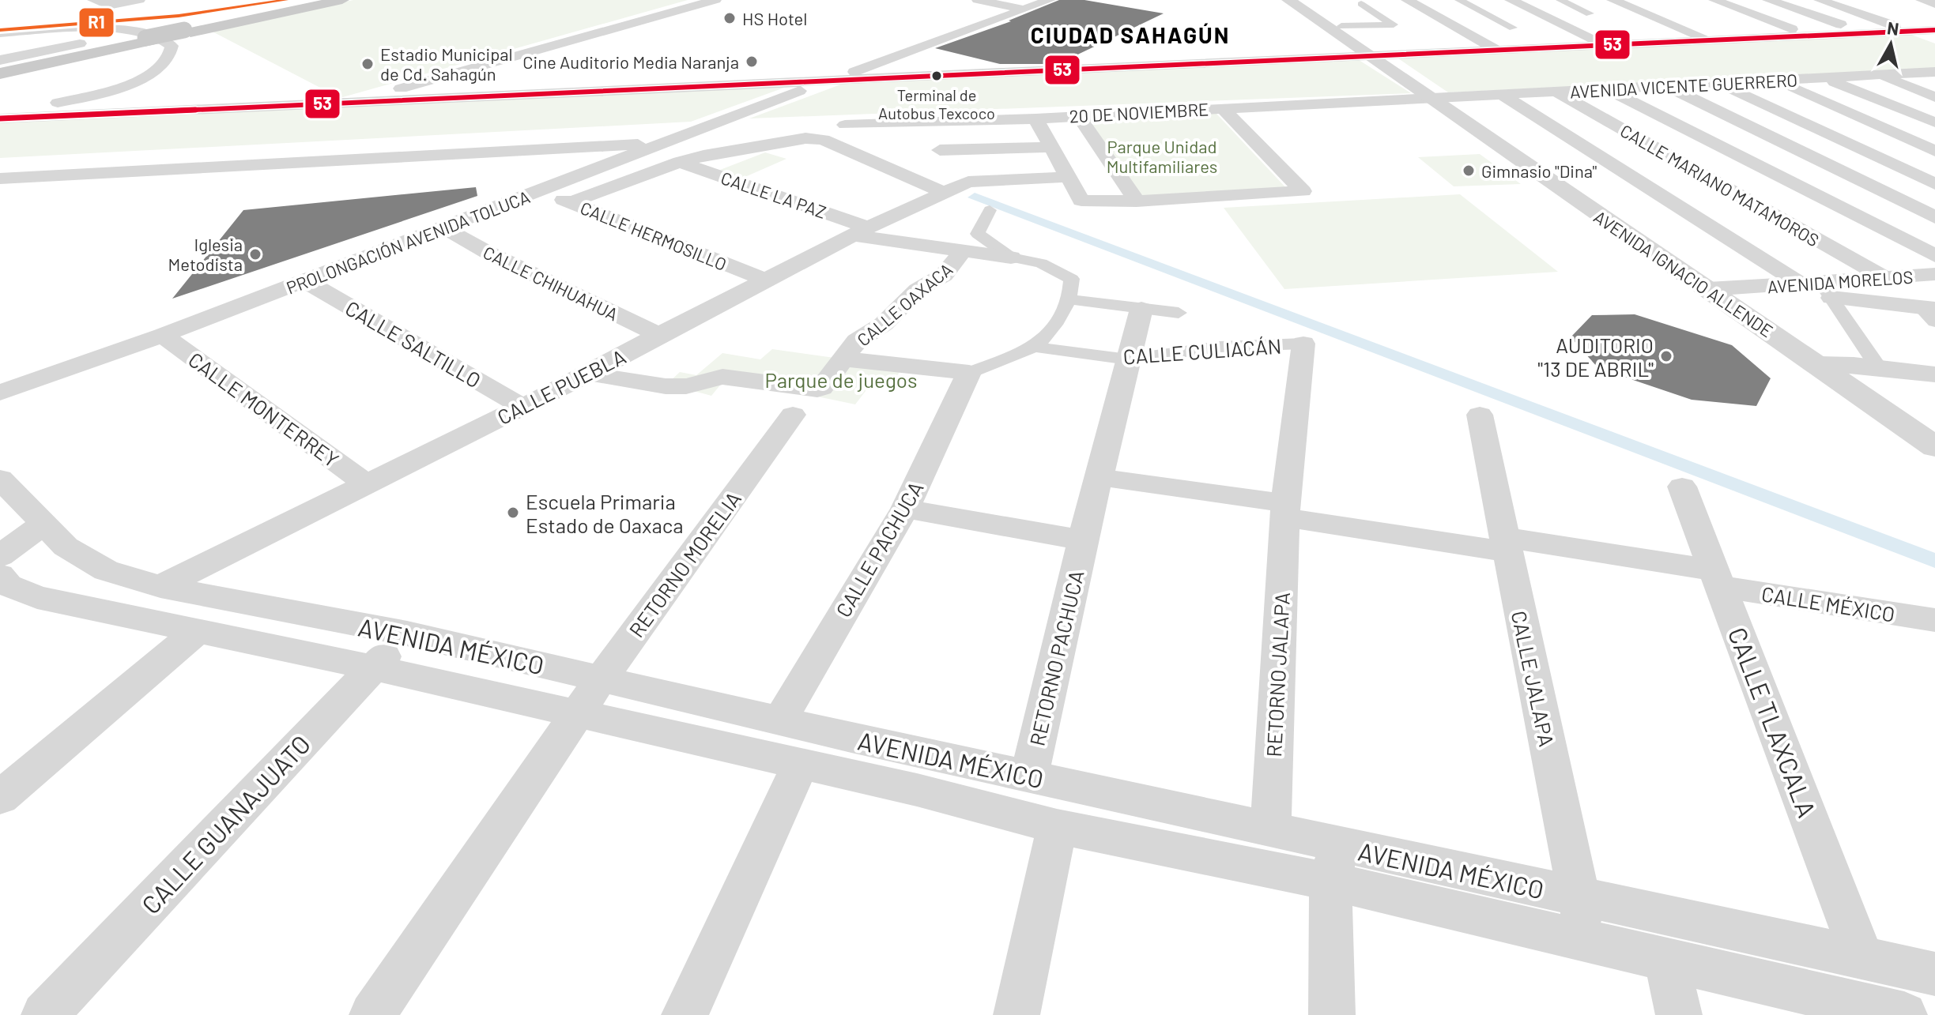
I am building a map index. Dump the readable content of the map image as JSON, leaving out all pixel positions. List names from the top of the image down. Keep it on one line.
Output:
{"streets":{"street":["AVENIDA VICENTE GUERRERO","20 DE NOVIEMBRE","CALLE MARIANO MATAMOROS","CALLE LA PAZ","CALLE HERMOSILLO","PROLONGACIÓN AVENIDA TOLUCA","AVENIDA IGNACIO ALLENDE","AVENIDA MORELOS","CALLE CHIHUAHUA","CALLE OAXACA","CALLE SALTILLO","CALLE CULIACÁN","CALLE PUEBLA","CALLE MONTERREY","CALLE PACHUCA","RETORNO MORELIA","CALLE MÉXICO","AVENIDA MÉXICO","RETORNO PACHUCA","RETORNO JALAPA","CALLE JALAPA","CALLE TLAXCALA","CALLE GUANAJUATO"]},"crossings":[["AVENIDA VICENTE GUERRERO","20 DE NOVIEMBRE"],["AVENIDA VICENTE GUERRERO","CALLE MARIANO MATAMOROS"],["AVENIDA VICENTE GUERRERO","AVENIDA IGNACIO ALLENDE"],["20 DE NOVIEMBRE","AVENIDA IGNACIO ALLENDE"],["CALLE MARIANO MATAMOROS","AVENIDA MORELOS"],["CALLE LA PAZ","CALLE OAXACA"],["CALLE LA PAZ","CALLE PUEBLA"],["CALLE HERMOSILLO","PROLONGACIÓN AVENIDA TOLUCA"],["CALLE HERMOSILLO","CALLE PUEBLA"],["PROLONGACIÓN AVENIDA TOLUCA","CALLE CHIHUAHUA"],["PROLONGACIÓN AVENIDA TOLUCA","CALLE SALTILLO"],["PROLONGACIÓN AVENIDA TOLUCA","CALLE MONTERREY"],["AVENIDA IGNACIO ALLENDE","AVENIDA MORELOS"],["CALLE CHIHUAHUA","CALLE PUEBLA"],["CALLE OAXACA","CALLE CULIACÁN"],["CALLE OAXACA","CALLE PUEBLA"],["CALLE SALTILLO","CALLE PUEBLA"],["CALLE CULIACÁN","CALLE PACHUCA"],["CALLE CULIACÁN","RETORNO PACHUCA"],["CALLE CULIACÁN","RETORNO JALAPA"],["CALLE PUEBLA","CALLE MONTERREY"],["CALLE PUEBLA","AVENIDA MÉXICO"],["CALLE PACHUCA","AVENIDA MÉXICO"],["CALLE PACHUCA","RETORNO PACHUCA"],["RETORNO MORELIA","AVENIDA MÉXICO"],["CALLE MÉXICO","CALLE JALAPA"],["CALLE MÉXICO","CALLE TLAXCALA"],["AVENIDA MÉXICO","RETORNO PACHUCA"],["AVENIDA MÉXICO","RETORNO JALAPA"],["AVENIDA MÉXICO","CALLE JALAPA"],["AVENIDA MÉXICO","CALLE TLAXCALA"],["AVENIDA MÉXICO","CALLE GUANAJUATO"]],"districts":["CIUDAD SAHAGÚN"],"parks":["Parque Unidad Multifamiliares","Parque de juegos"],"places":["HS Hotel","Cine Auditorio Media Naranja","Estadio Municipal de Cd. Sahagún","Terminal de Autobus Texcoco","Gimnasio \"Dina\"","Iglesia Metodista","AUDITORIO \"13 DE ABRIL\"","Escuela Primaria Estado de Oaxaca"],"lines":["transit line R1","transit line 53"],"north":"top"}
